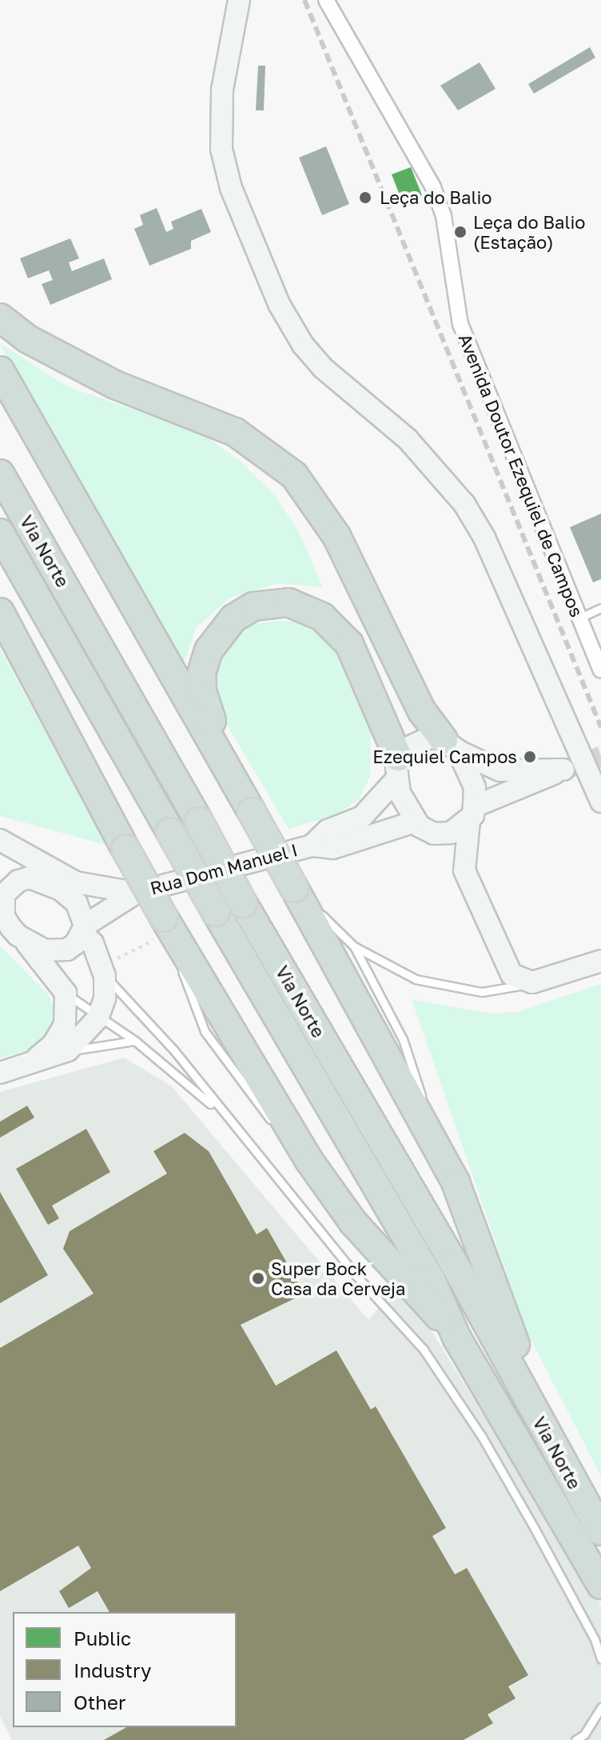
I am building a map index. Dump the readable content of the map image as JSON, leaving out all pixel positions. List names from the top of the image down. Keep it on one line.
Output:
{"streets":{"highway":["Via Norte"],"street":["Avenida Doutor Ezequiel de Campos","Rua Dom Manuel I"]},"places":["Leça do Balio","Leça do Balio (Estação)","Ezequiel Campos","Super Bock Casa da Cerveja"],"legend":["Public","Industry","Other"]}
